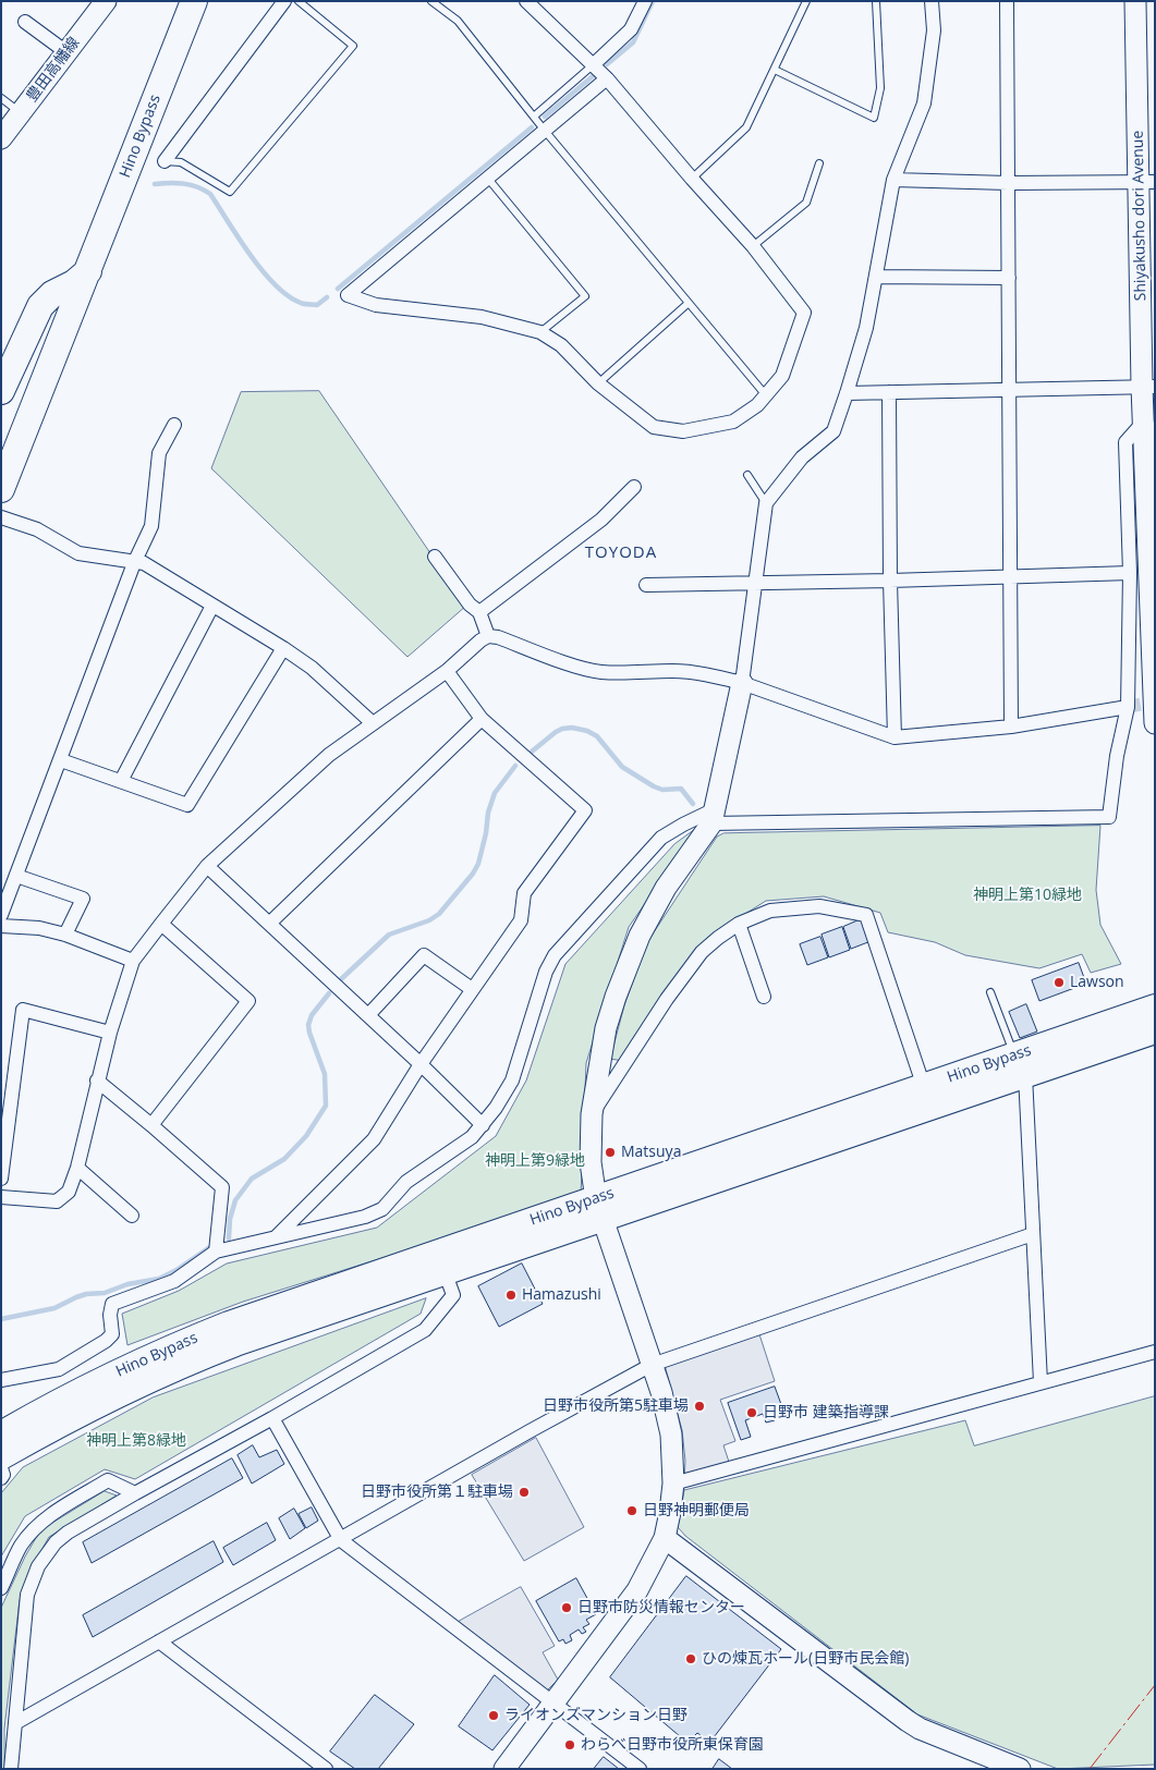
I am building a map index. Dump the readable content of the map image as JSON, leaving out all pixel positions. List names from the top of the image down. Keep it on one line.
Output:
{"streets":{"highway":["Hino Bypass"],"street":["豊田高幡線","Shiyakusho dori Avenue"]},"districts":["TOYODA"],"parks":["神明上第10緑地","神明上第9緑地","神明上第8緑地"],"places":["Lawson","Matsuya","Hamazushi","日野市役所第5駐車場","日野市 建築指導課","日野市役所第１駐車場","日野神明郵便局","日野市防災情報センター","ひの煉瓦ホール(日野市民会館)","ライオンズマンション日野","わらべ日野市役所東保育園"]}
